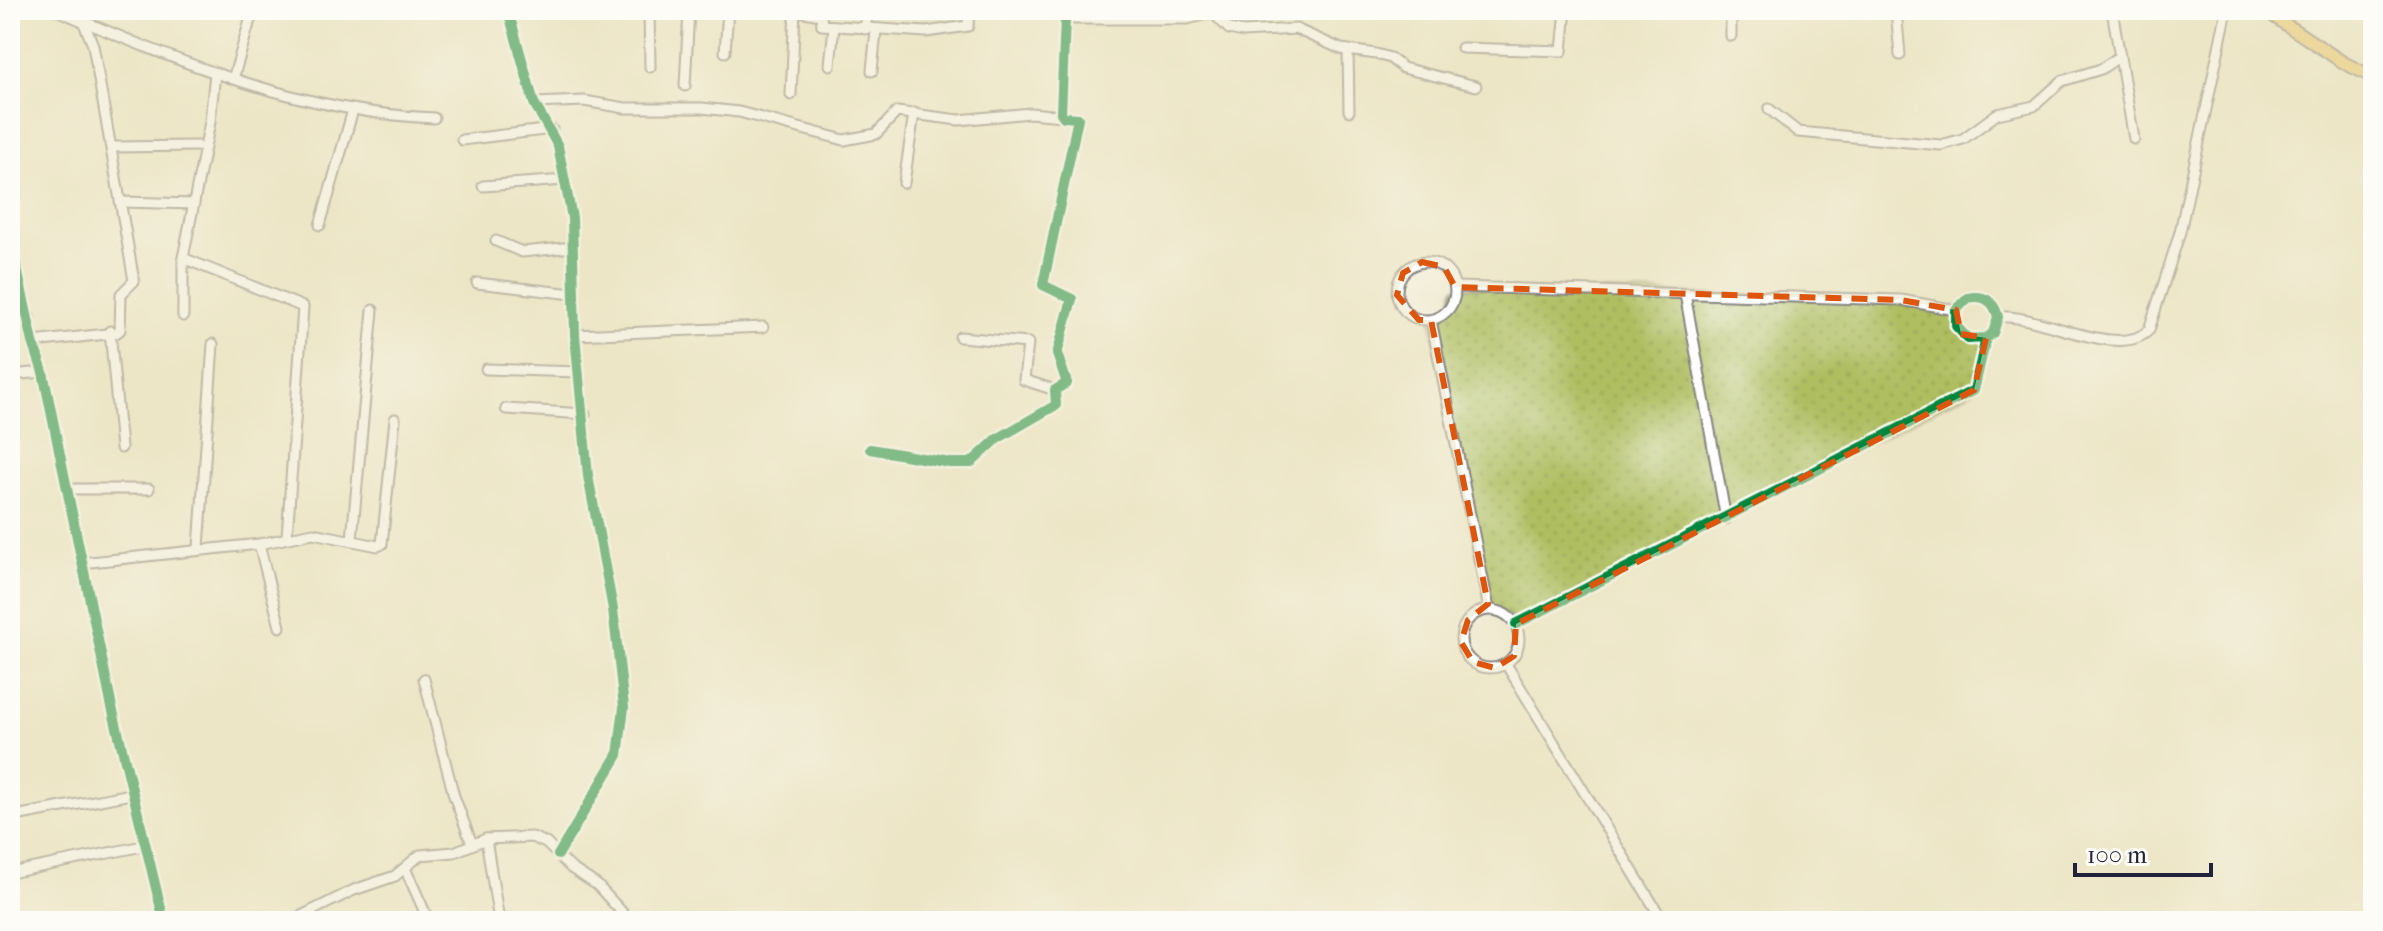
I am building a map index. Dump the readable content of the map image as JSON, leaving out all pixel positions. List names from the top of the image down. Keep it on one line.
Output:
{"scale_bar":"100 m"}
